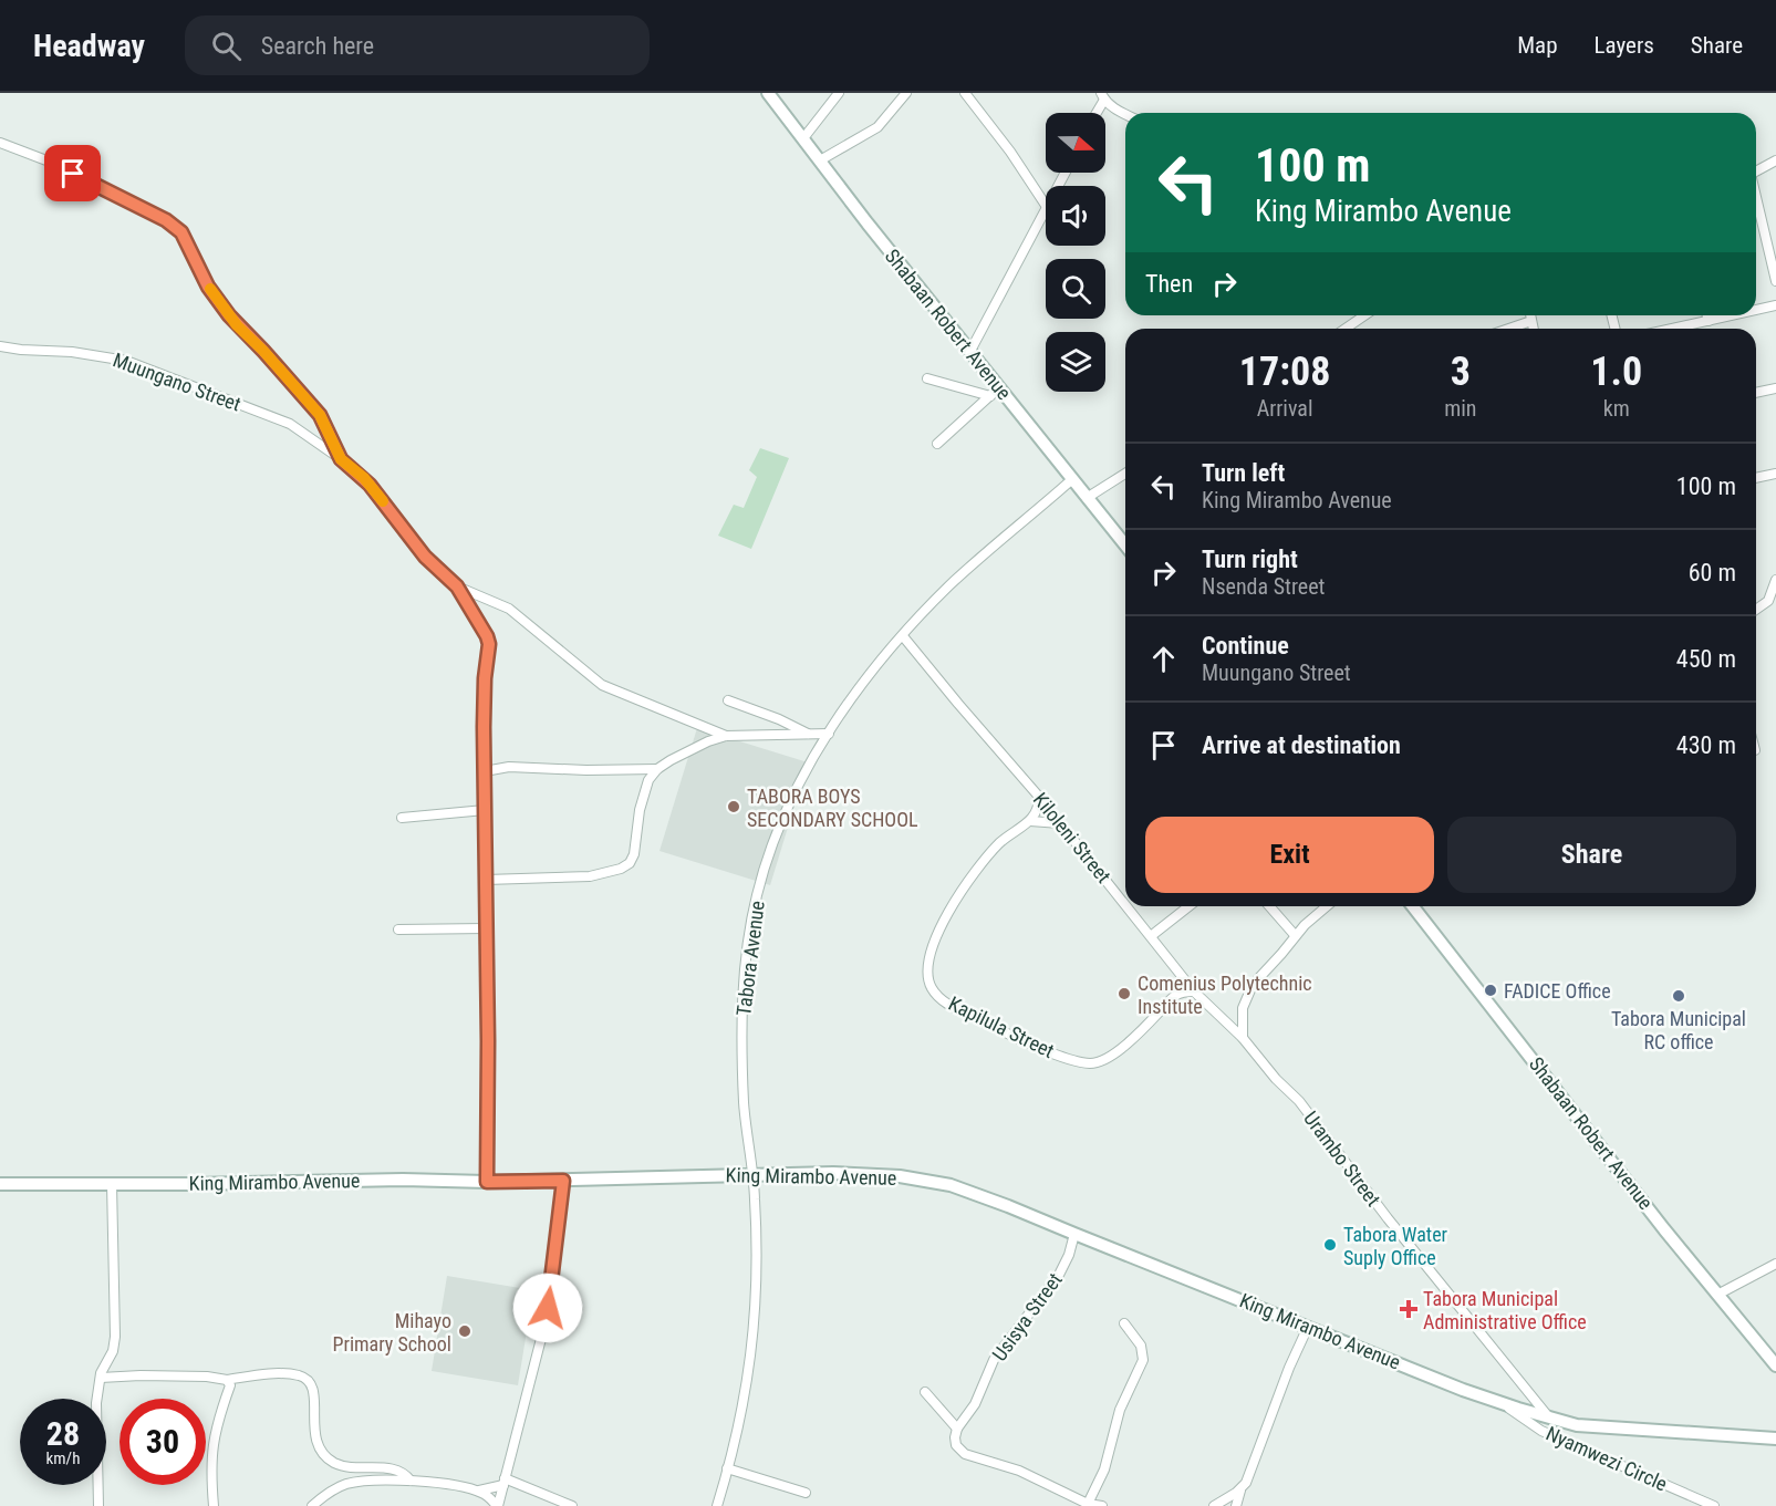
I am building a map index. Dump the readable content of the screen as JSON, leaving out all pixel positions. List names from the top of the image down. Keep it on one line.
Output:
{"streets":{"main road":["Shabaan Robert Avenue","King Mirambo Avenue"],"street":["Muungano Street","Kiloleni Street","Tabora Avenue","Kapilula Street","Urambo Street","Usisya Street","Nyamwezi Circle"]},"crossings":[["Shabaan Robert Avenue","Tabora Avenue"],["Muungano Street","Tabora Avenue"],["Kiloleni Street","Tabora Avenue"],["Kiloleni Street","Kapilula Street"],["Kiloleni Street","Urambo Street"],["Tabora Avenue","King Mirambo Avenue"],["Urambo Street","King Mirambo Avenue"],["King Mirambo Avenue","Usisya Street"],["King Mirambo Avenue","Nyamwezi Circle"]],"places":{"other":["TABORA BOYS SECONDARY SCHOOL","FADICE Office","Comenius Polytechnic Institute","Tabora Municipal RC office","Tabora Water Suply Office","Mihayo Primary School"],"health":["Tabora Municipal Administrative Office"]},"north":"right","page":{"header":"Headway","search":"Search here","nav":["Map","Layers","Share"],"turn":["100 m","King Mirambo Avenue"],"then":"Then","eta":["17:08","Arrival","3","min","1.0","km"],"list":[{"name":"Turn left","note":"King Mirambo Avenue","value":"100 m"},{"name":"Turn right","note":"Nsenda Street","value":"60 m"},{"name":"Continue","note":"Muungano Street","value":"450 m"},{"name":"Arrive at destination","value":"430 m"}],"buttons":["Exit","Share"],"speed":"28 km/h","limit":"30"}}
